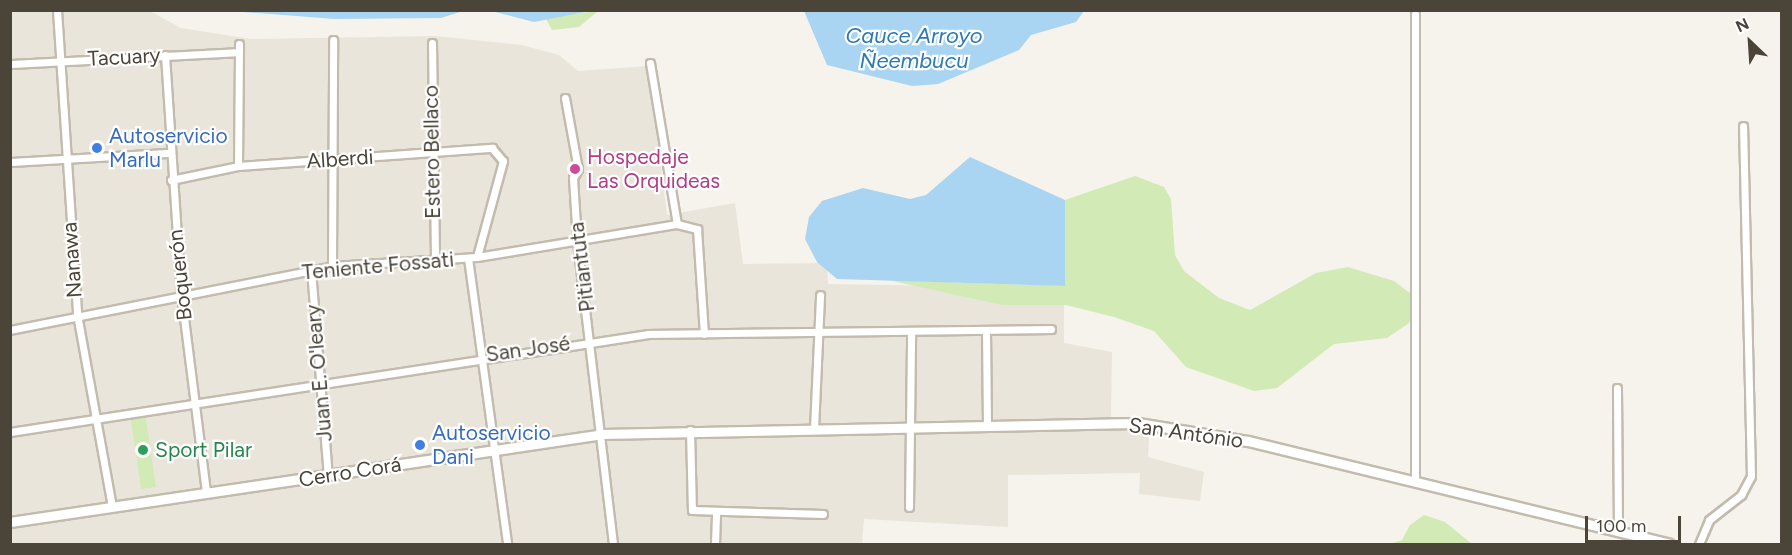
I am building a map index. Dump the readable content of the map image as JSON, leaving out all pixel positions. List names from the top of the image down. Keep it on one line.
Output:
{"streets":{"street":["Tacuary","Estero Bellaco","Alberdi","Nanawa","Teniente Fossati","Pitiantuta","Boquerón","San José","Juan E. O'leary","San António","Cerro Corá"]},"crossings":[["Tacuary","Alberdi"],["Tacuary","Nanawa"],["Tacuary","Boquerón"],["Estero Bellaco","Alberdi"],["Estero Bellaco","Teniente Fossati"],["Alberdi","Teniente Fossati"],["Alberdi","Boquerón"],["Nanawa","Teniente Fossati"],["Nanawa","San José"],["Nanawa","Cerro Corá"],["Teniente Fossati","Pitiantuta"],["Teniente Fossati","Boquerón"],["Teniente Fossati","Juan E. O'leary"],["Pitiantuta","San José"],["Pitiantuta","Cerro Corá"],["Boquerón","San José"],["Boquerón","Cerro Corá"],["San José","Juan E. O'leary"],["Juan E. O'leary","Cerro Corá"],["San António","Cerro Corá"]],"water":["Cauce Arroyo Ñeembucu"],"places":["Autoservicio Marlu","Hospedaje Las Orquideas","Autoservicio Dani","Sport Pilar"],"scale_bar":"100 m","north":"top left"}
